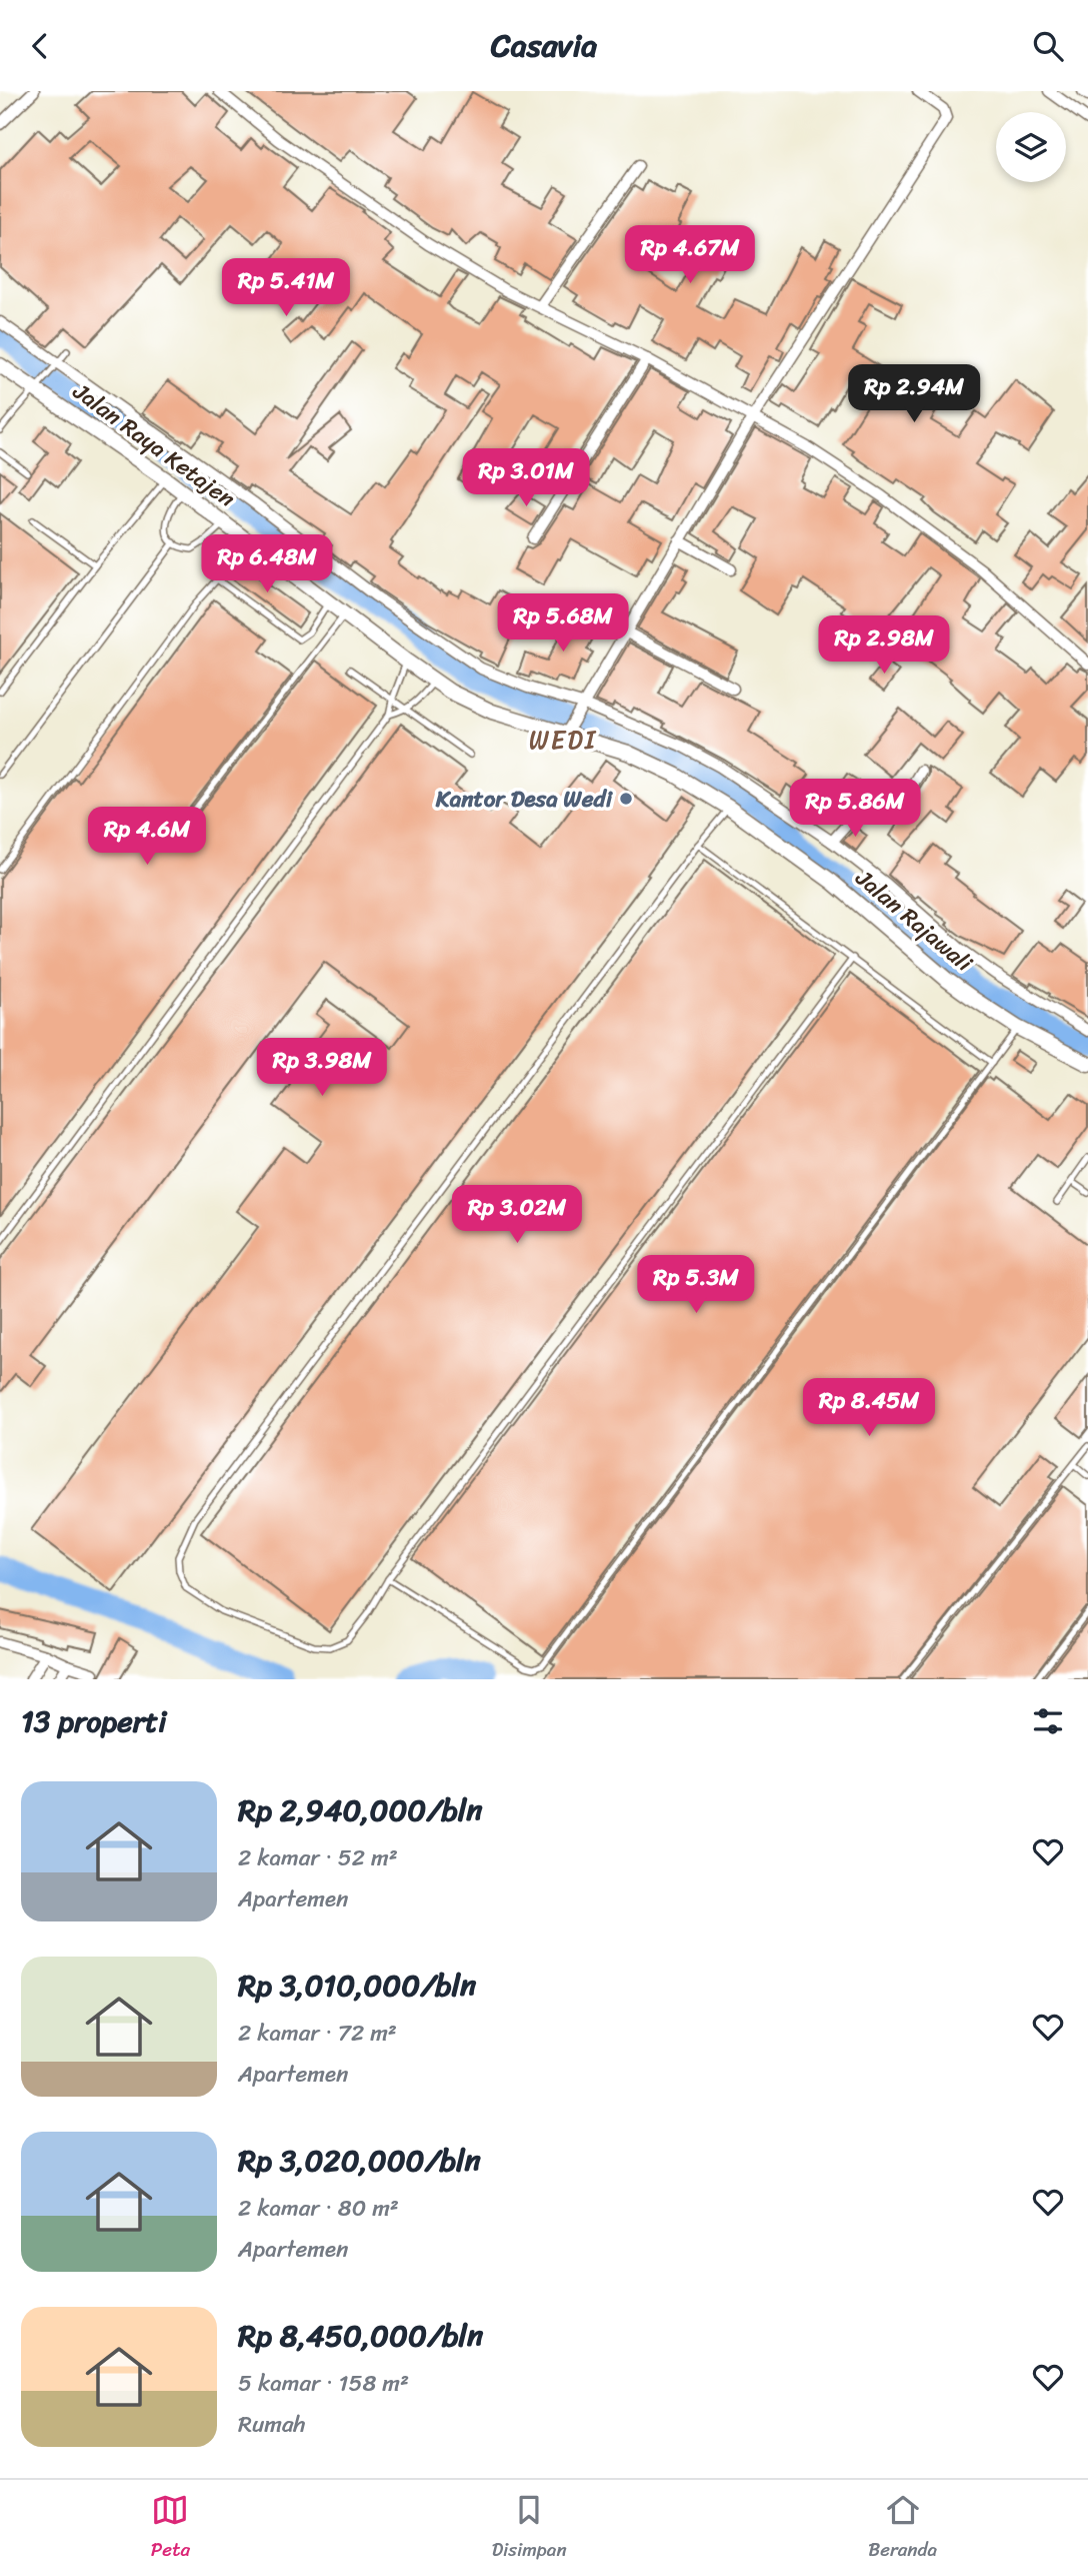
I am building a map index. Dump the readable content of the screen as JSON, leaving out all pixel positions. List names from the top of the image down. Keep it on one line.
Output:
{"streets":{"street":["Jalan Raya Ketajen","Jalan Rajawali"]},"crossings":[["Jalan Raya Ketajen","Jalan Rajawali"]],"districts":["WEDI"],"places":["Kantor Desa Wedi"],"page":{"header":"Casavia","price":["Rp 4.67M","Rp 5.41M","Rp 2.94M","Rp 3.01M","Rp 6.48M","Rp 5.68M","Rp 2.98M","Rp 5.86M","Rp 4.6M","Rp 3.98M","Rp 3.02M","Rp 5.3M","Rp 8.45M"],"heading":"13 properti","list":[{"name":"Rp 2,940,000/bln","note":"2 kamar · 52 m² · Apartemen"},{"name":"Rp 3,010,000/bln","note":"2 kamar · 72 m² · Apartemen"},{"name":"Rp 3,020,000/bln","note":"2 kamar · 80 m² · Apartemen"},{"name":"Rp 8,450,000/bln","note":"5 kamar · 158 m² · Rumah"}],"tabs":["Peta","Disimpan","Beranda"]}}
